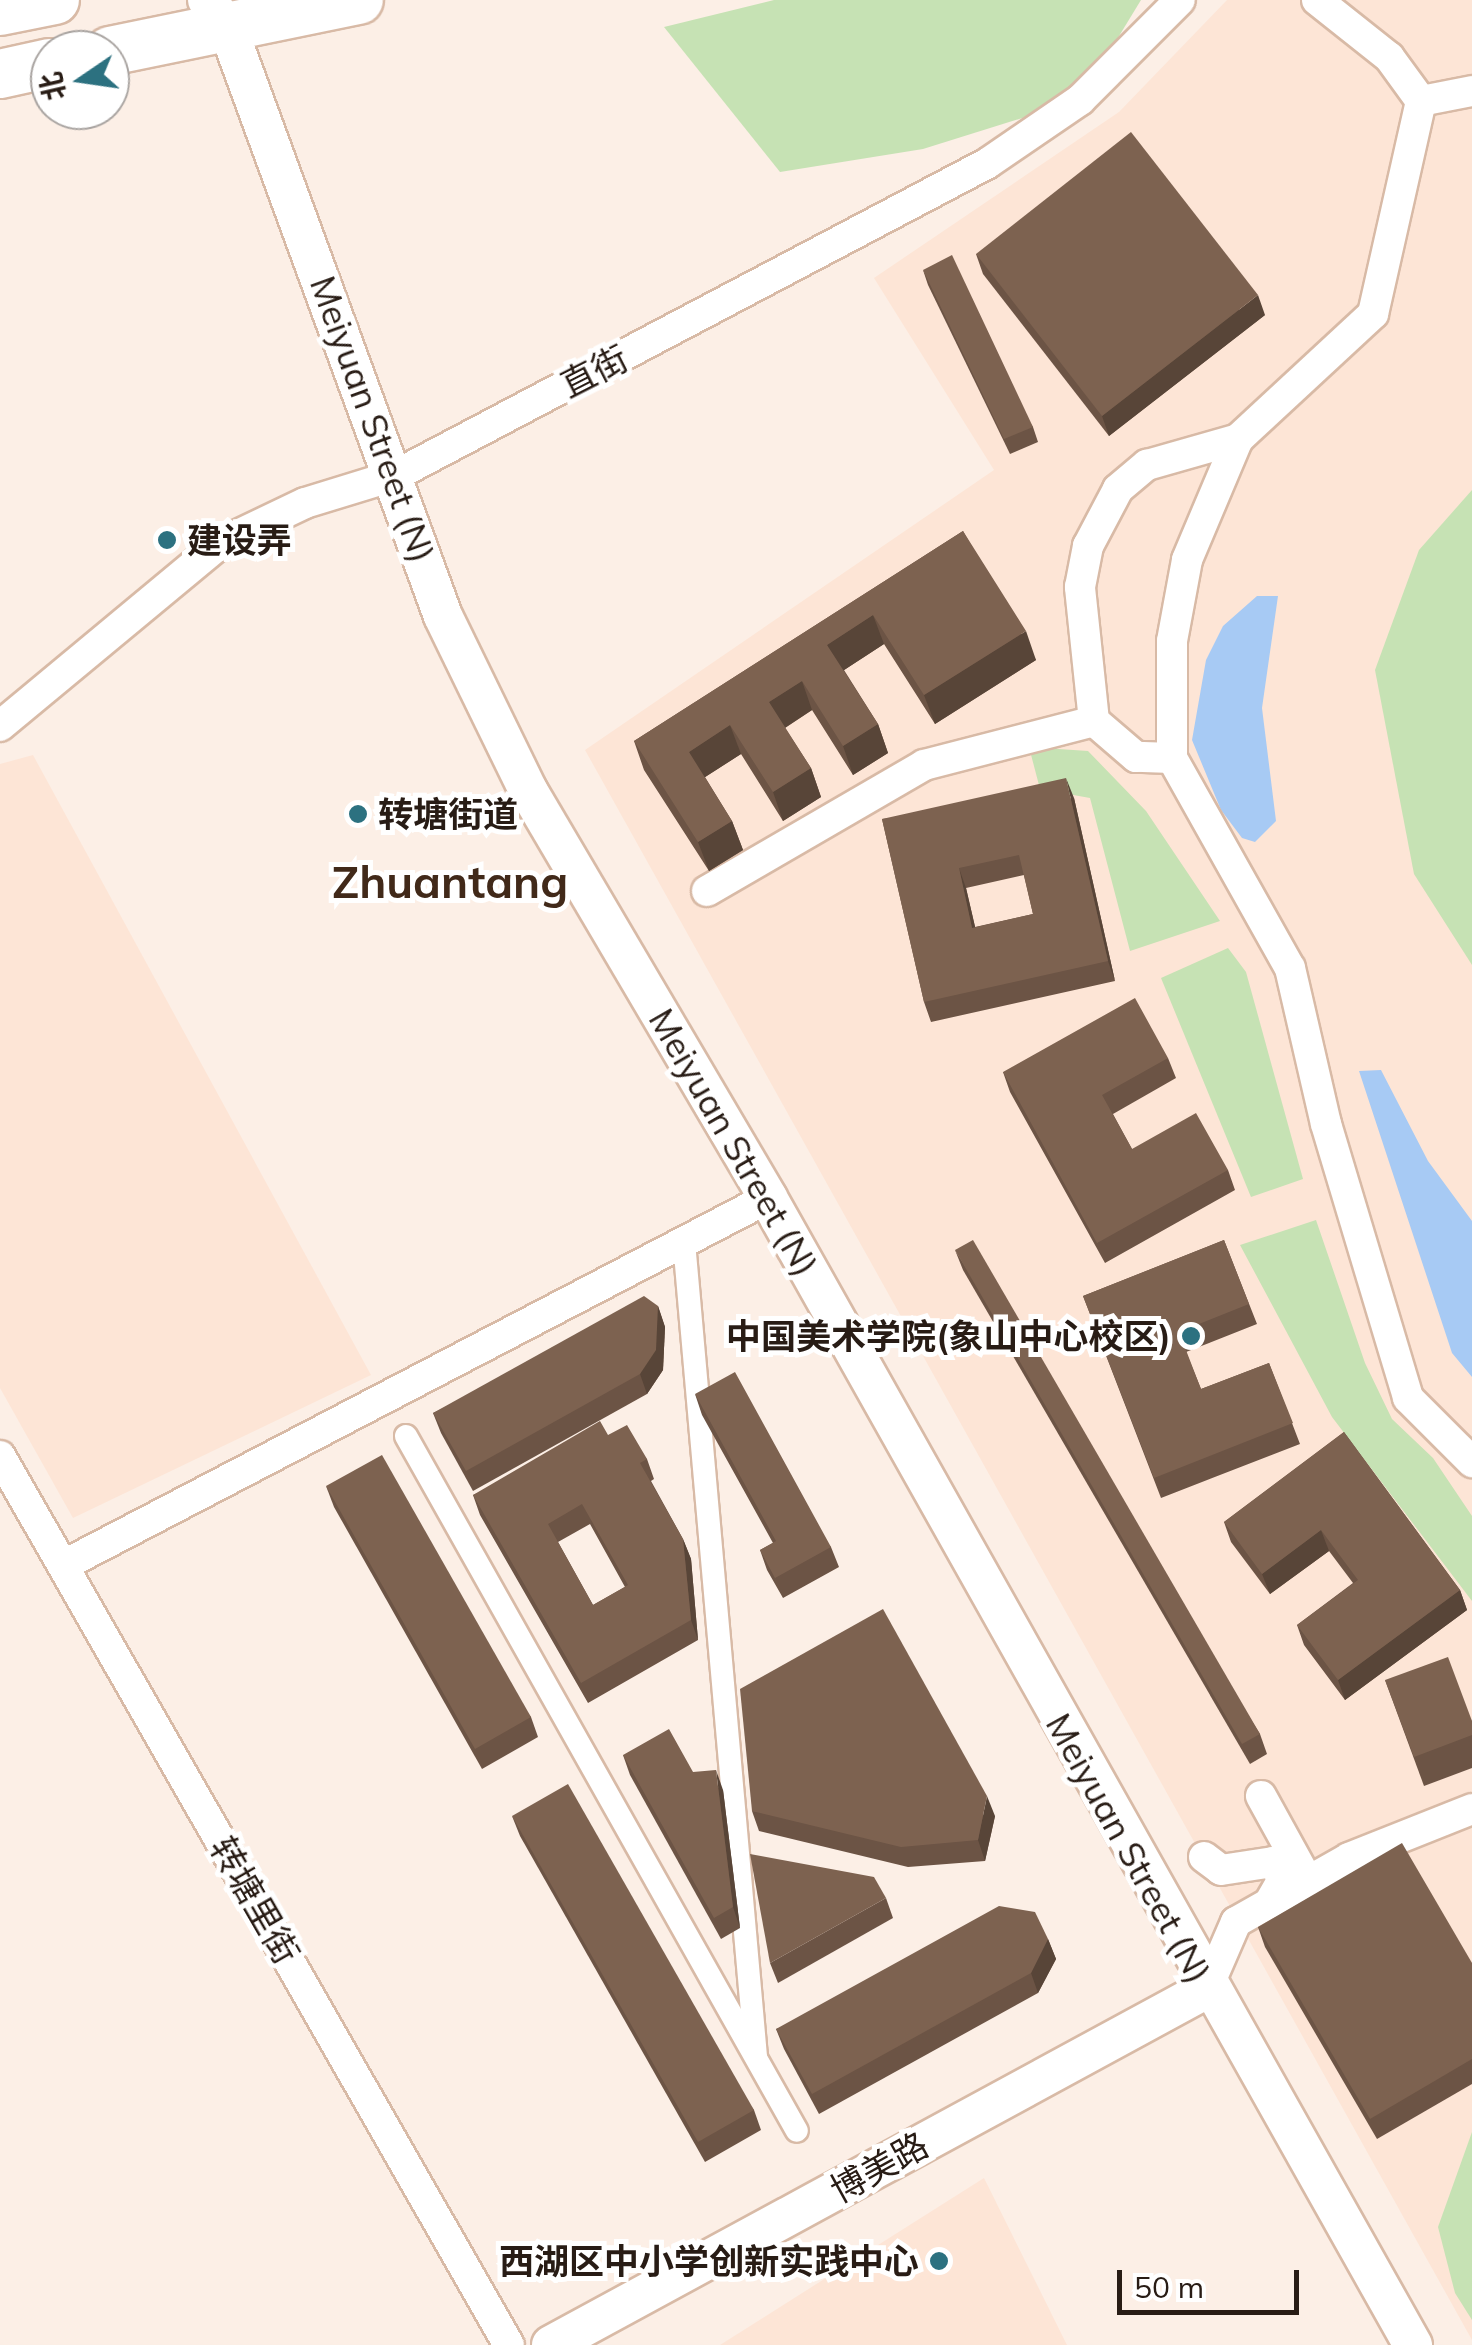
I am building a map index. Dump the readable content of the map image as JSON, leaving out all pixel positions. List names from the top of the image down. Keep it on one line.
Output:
{"streets":{"street":["直街","Meiyuan Street (N)","转塘里街","博美路"]},"crossings":[["直街","Meiyuan Street (N)"],["Meiyuan Street (N)","博美路"]],"districts":["Zhuantang"],"places":["建设弄","转塘街道","中国美术学院(象山中心校区)","西湖区中小学创新实践中心"],"scale_bar":"50 m","north":"left"}
